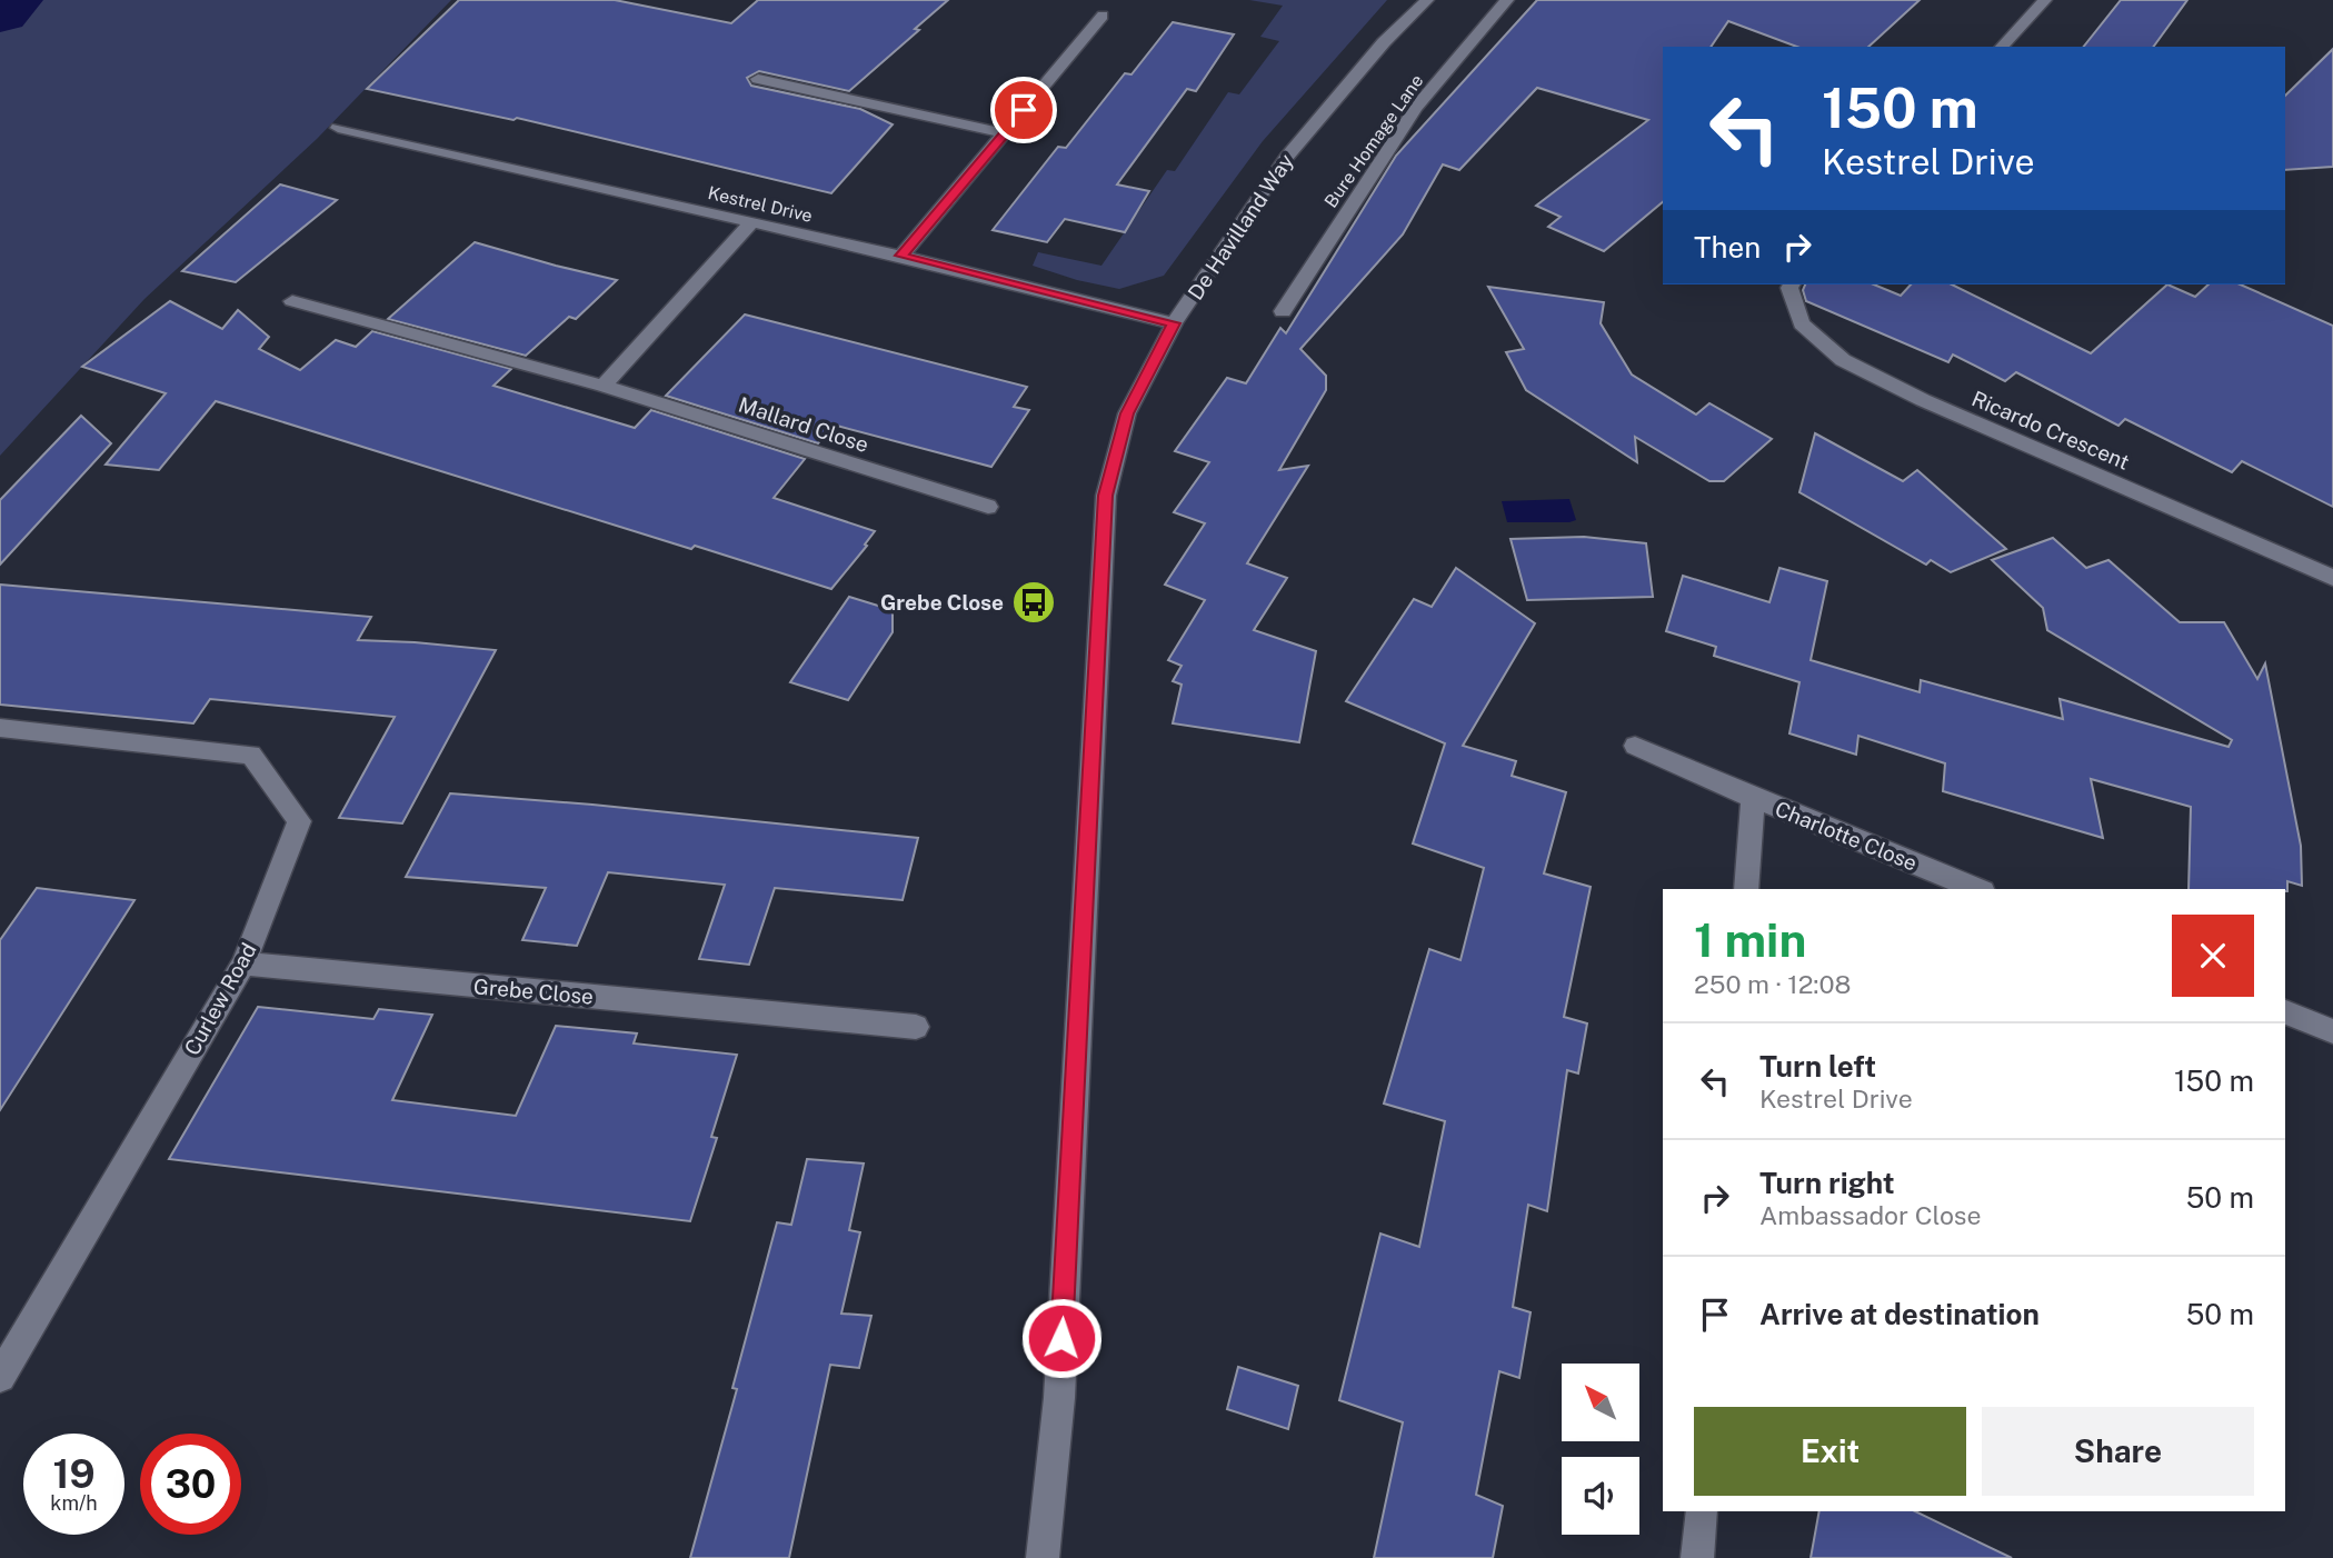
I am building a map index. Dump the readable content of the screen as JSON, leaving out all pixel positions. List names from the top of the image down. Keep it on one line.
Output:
{"streets":{"street":["Bure Homage Lane","Kestrel Drive","De Havilland Way","Mallard Close","Ricardo Crescent","Charlotte Close","Grebe Close","Curlew Road"]},"crossings":[["Kestrel Drive","De Havilland Way"],["Grebe Close","Curlew Road"]],"places":{"bus stop":["Grebe Close"]},"north":"top left","page":{"turn":["150 m","Kestrel Drive"],"then":"Then","heading":["1 min","250 m · 12:08"],"list":[{"name":"Turn left","note":"Kestrel Drive","value":"150 m"},{"name":"Turn right","note":"Ambassador Close","value":"50 m"},{"name":"Arrive at destination","value":"50 m"}],"buttons":["Exit","Share"],"speed":"19 km/h","limit":"30"}}
